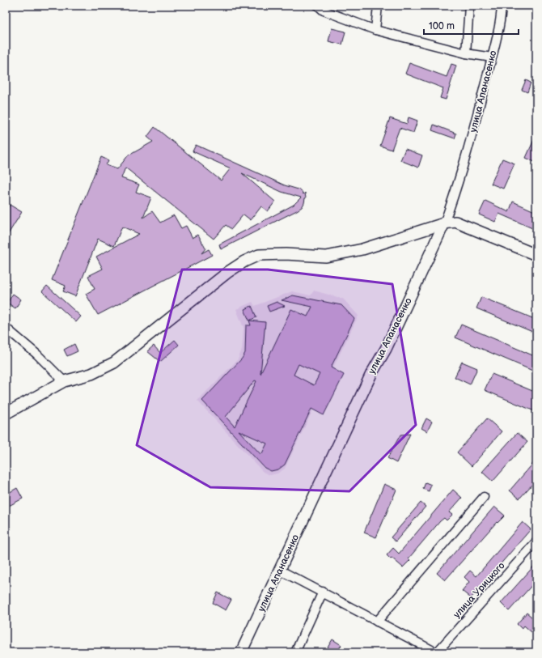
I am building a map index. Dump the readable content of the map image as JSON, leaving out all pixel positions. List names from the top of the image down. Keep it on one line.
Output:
{"streets":{"main road":["улица Апанасенко"],"street":["улица Урицкого"]},"scale_bar":"100 m"}
